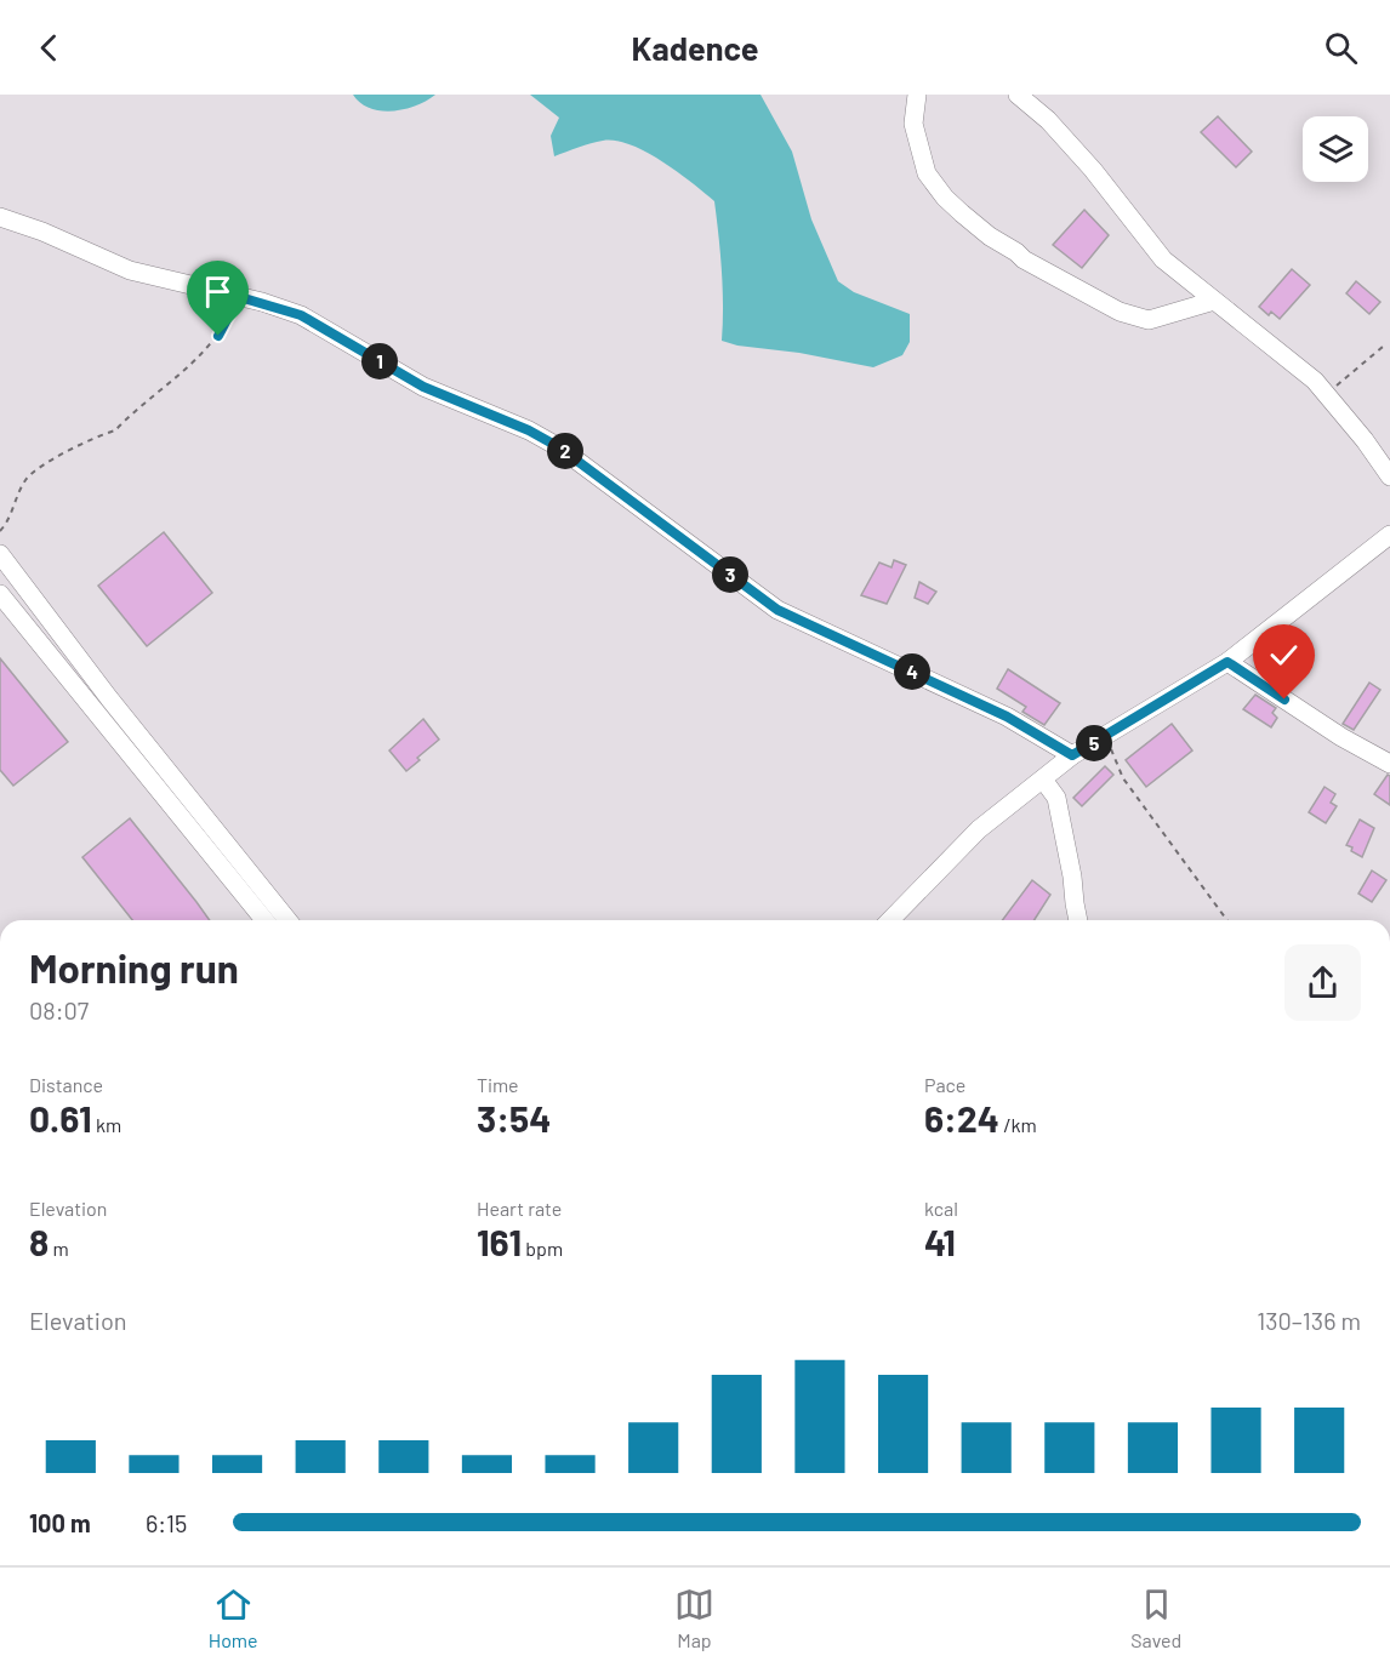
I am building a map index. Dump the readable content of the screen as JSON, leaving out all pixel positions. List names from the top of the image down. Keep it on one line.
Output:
{"page":{"header":"Kadence","pins":["1","2","3","4","5"],"heading":["Morning run","08:07"],"stats":[["Distance","0.61 km"],["Time","3:54"],["Pace","6:24 /km"],["Elevation","8 m"],["Heart rate","161 bpm"],["kcal","41"]],"chart":["Elevation","130–136 m"],"list":[{"name":"100 m","note":"6:15"}],"tabs":["Home","Map","Saved"]}}
